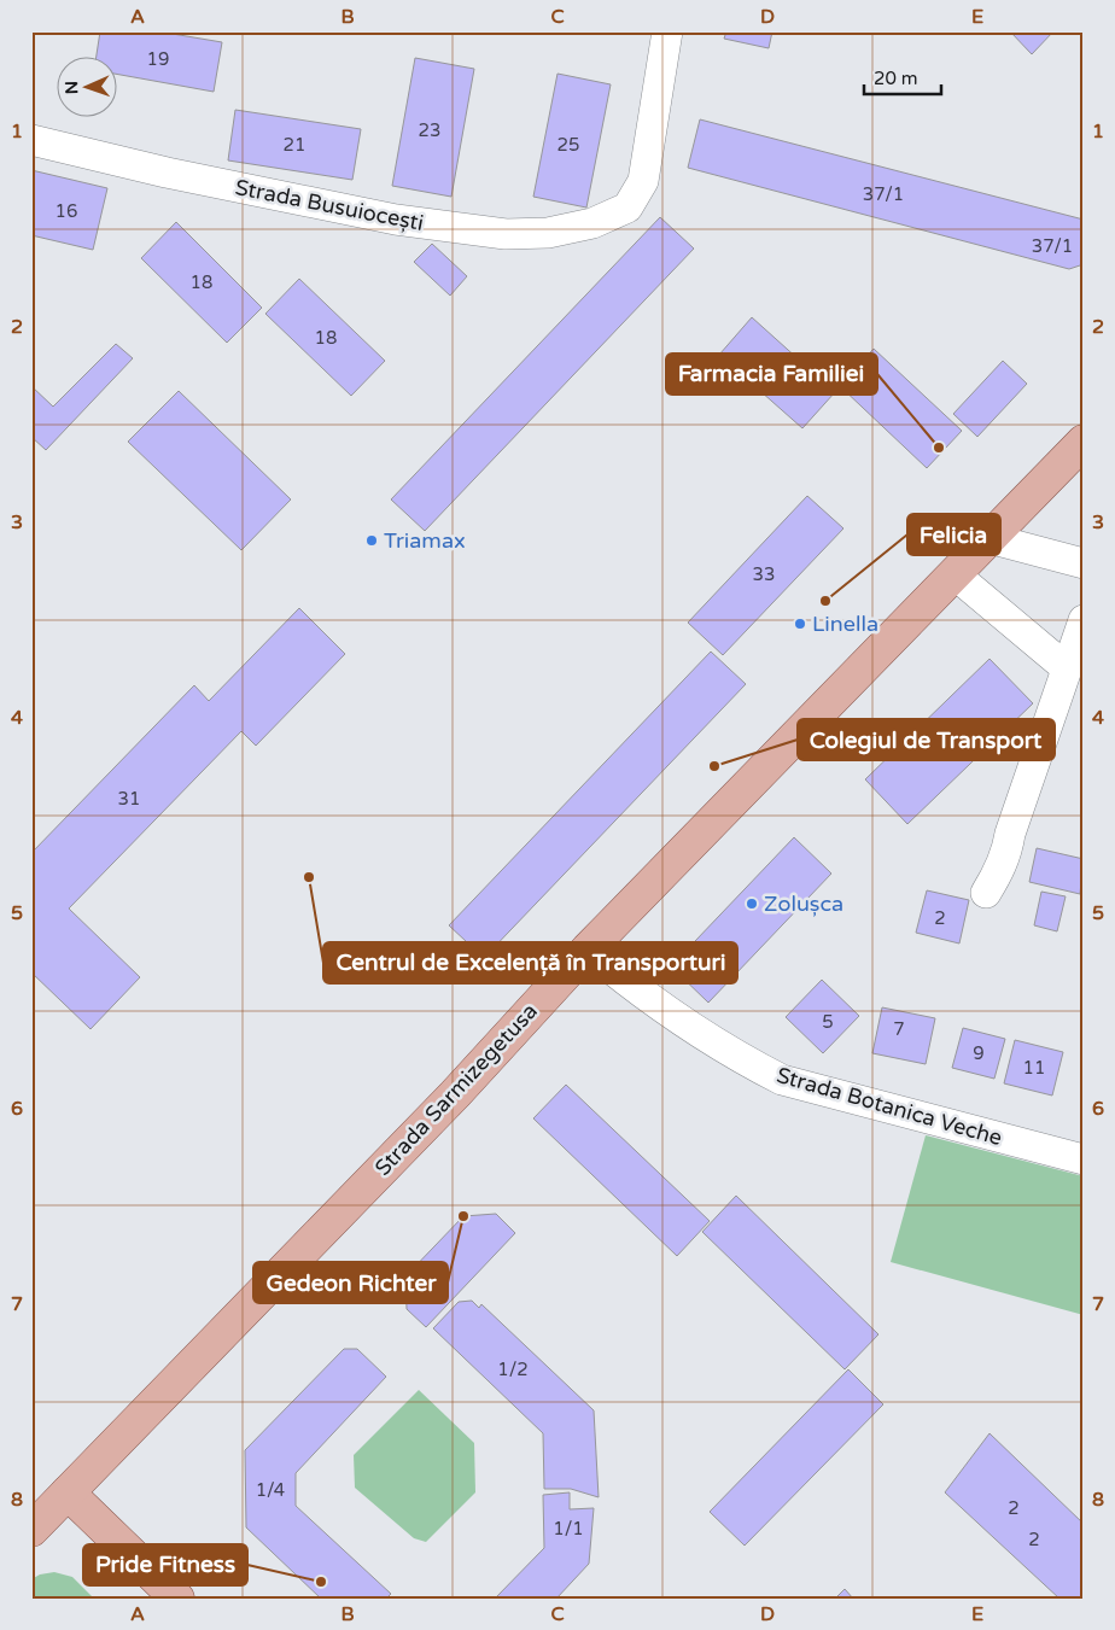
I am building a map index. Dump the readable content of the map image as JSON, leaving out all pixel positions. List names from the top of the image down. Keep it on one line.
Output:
{"streets":{"main road":["Strada Sarmizegetusa"],"street":["Strada Busuiocești","Strada Botanica Veche"]},"crossings":[["Strada Sarmizegetusa","Strada Botanica Veche"]],"places":["Farmacia Familiei","Triamax","Felicia","Linella","Colegiul de Transport","Centrul de Excelență în Transporturi","Zolușca","Gedeon Richter","Pride Fitness"],"house_numbers":["19","23","21","25","37/1","16","37/1","18","18","33","31","2","5","7","9","11","1/2","1/4","2","1/1","2"],"scale_bar":"20 m","north":"left","grid":{"columns":["A","B","C","D","E"],"rows":["1","2","3","4","5","6","7","8"]}}
